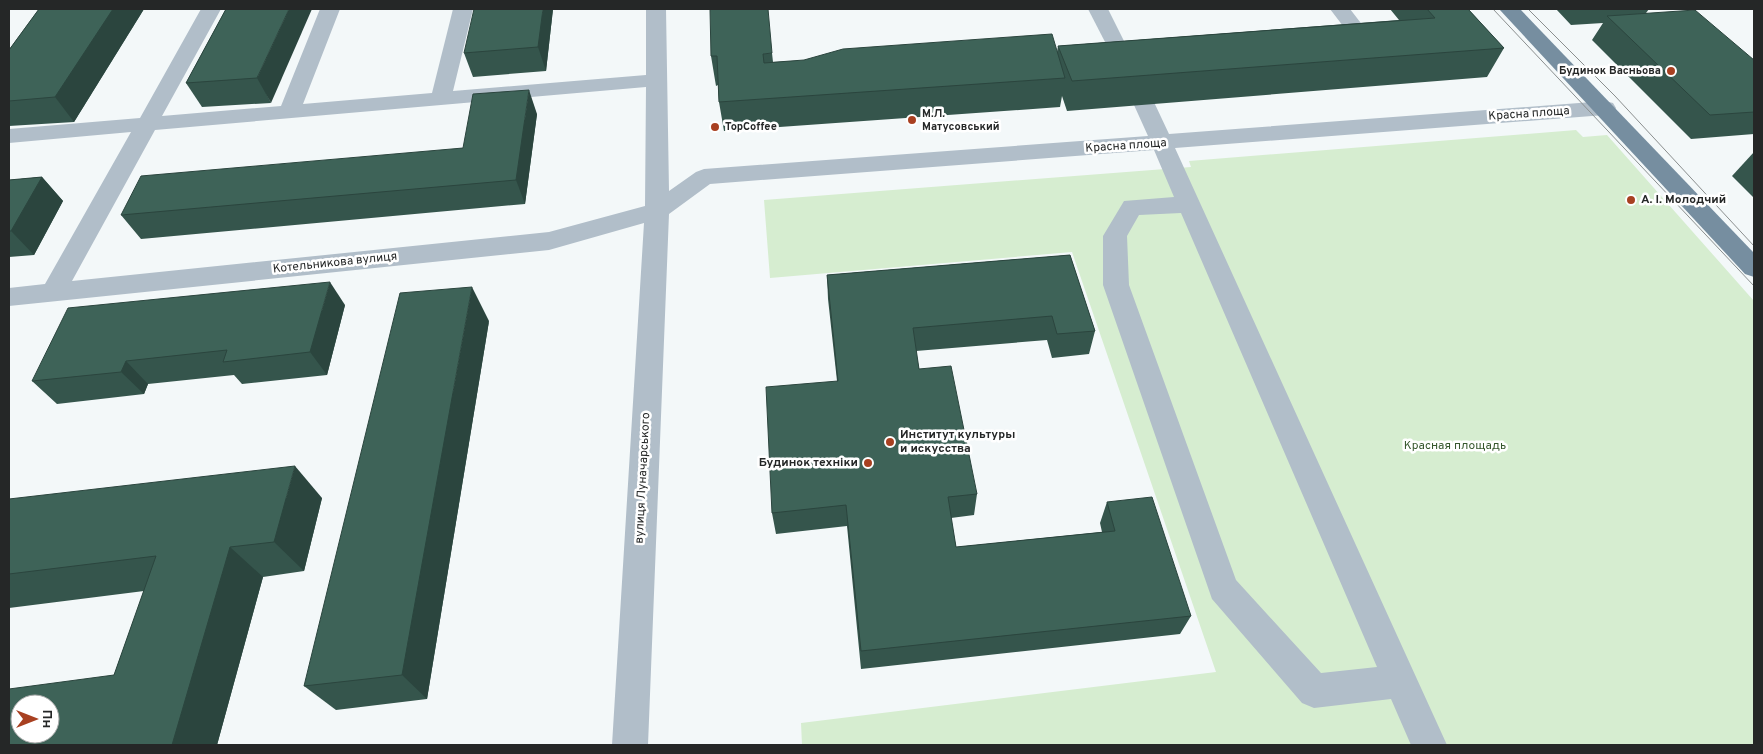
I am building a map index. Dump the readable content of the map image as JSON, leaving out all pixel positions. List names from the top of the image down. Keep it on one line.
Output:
{"streets":{"street":["Красна площа","Котельникова вулиця","вулиця Луначарського"]},"crossings":[["Красна площа","Котельникова вулиця"],["Красна площа","вулиця Луначарського"],["Котельникова вулиця","вулиця Луначарського"]],"parks":["Красная площадь"],"places":["Будинок Васньова","М.Л. Матусовський","TopCoffee","А. І. Молодчий","Институт культуры и искусства","Будинок техніки"],"north":"right"}
